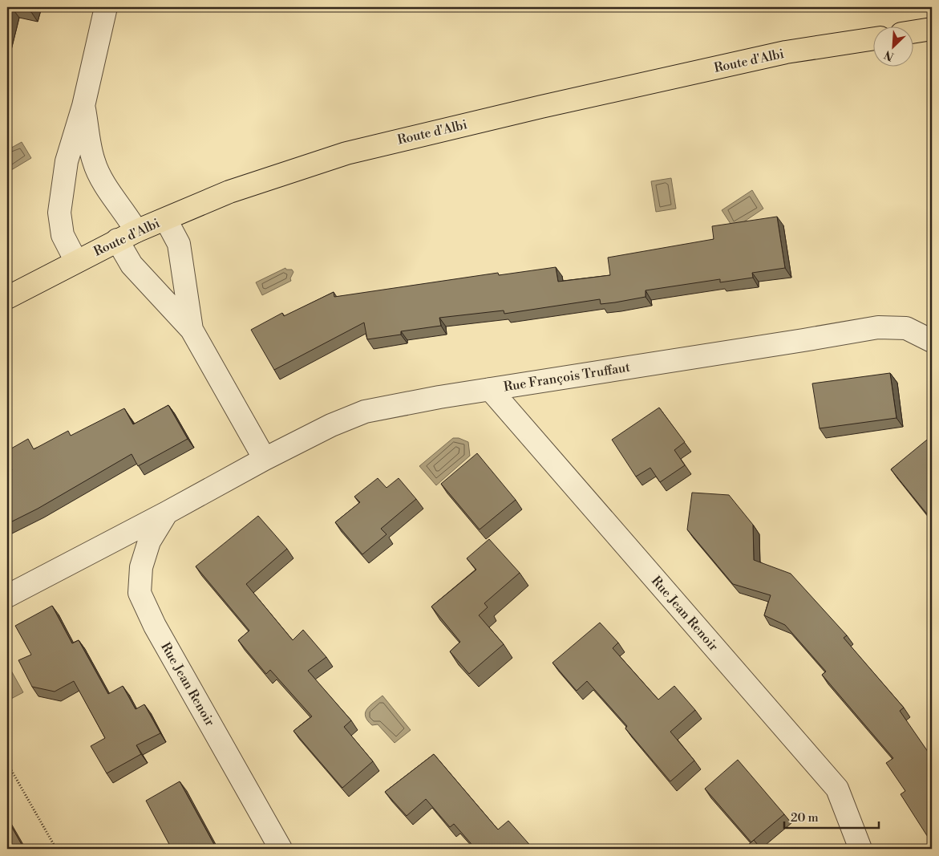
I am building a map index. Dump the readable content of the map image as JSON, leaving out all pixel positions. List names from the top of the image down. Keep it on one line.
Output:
{"streets":{"main road":["Route d'Albi"],"street":["Rue François Truffaut","Rue Jean Renoir"]},"crossings":[["Rue François Truffaut","Rue Jean Renoir"]],"scale_bar":"20 m","north":"bottom left"}
